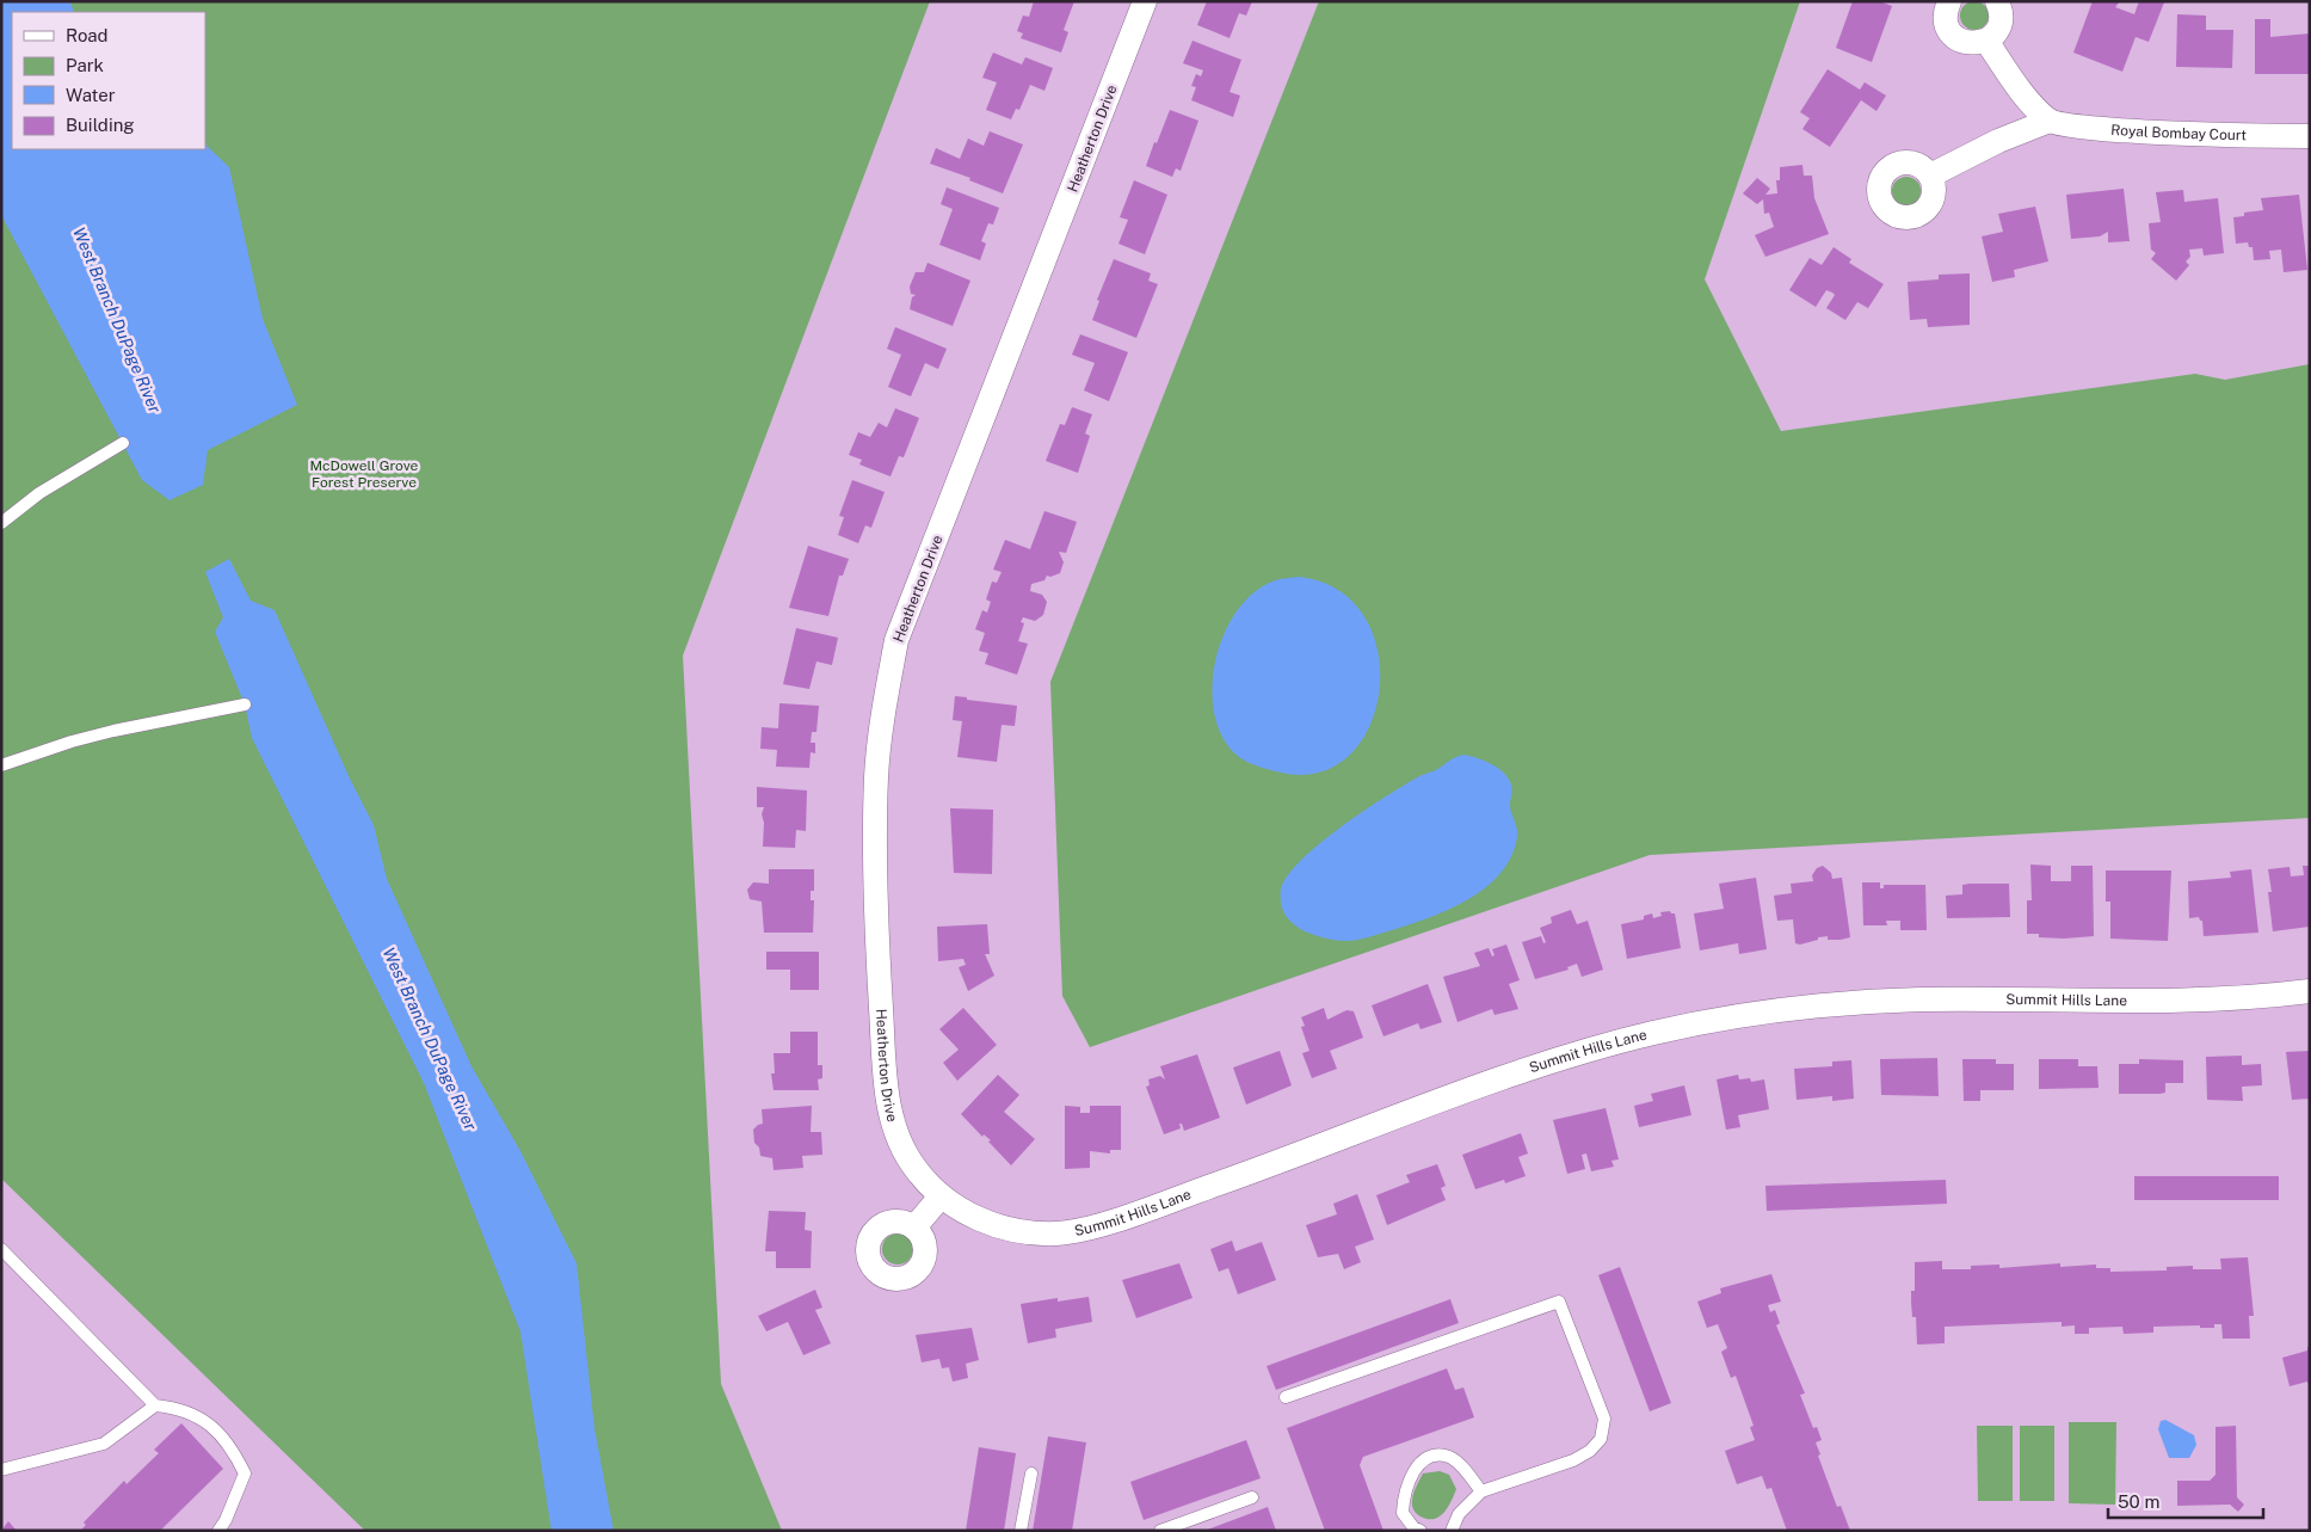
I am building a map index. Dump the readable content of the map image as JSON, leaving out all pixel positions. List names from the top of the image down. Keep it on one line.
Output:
{"streets":{"street":["Royal Bombay Court","Heatherton Drive","Summit Hills Lane"]},"crossings":[["Heatherton Drive","Summit Hills Lane"]],"water":["West Branch DuPage River"],"parks":["McDowell Grove Forest Preserve"],"legend":["Road","Park","Water","Building"],"scale_bar":"50 m"}
